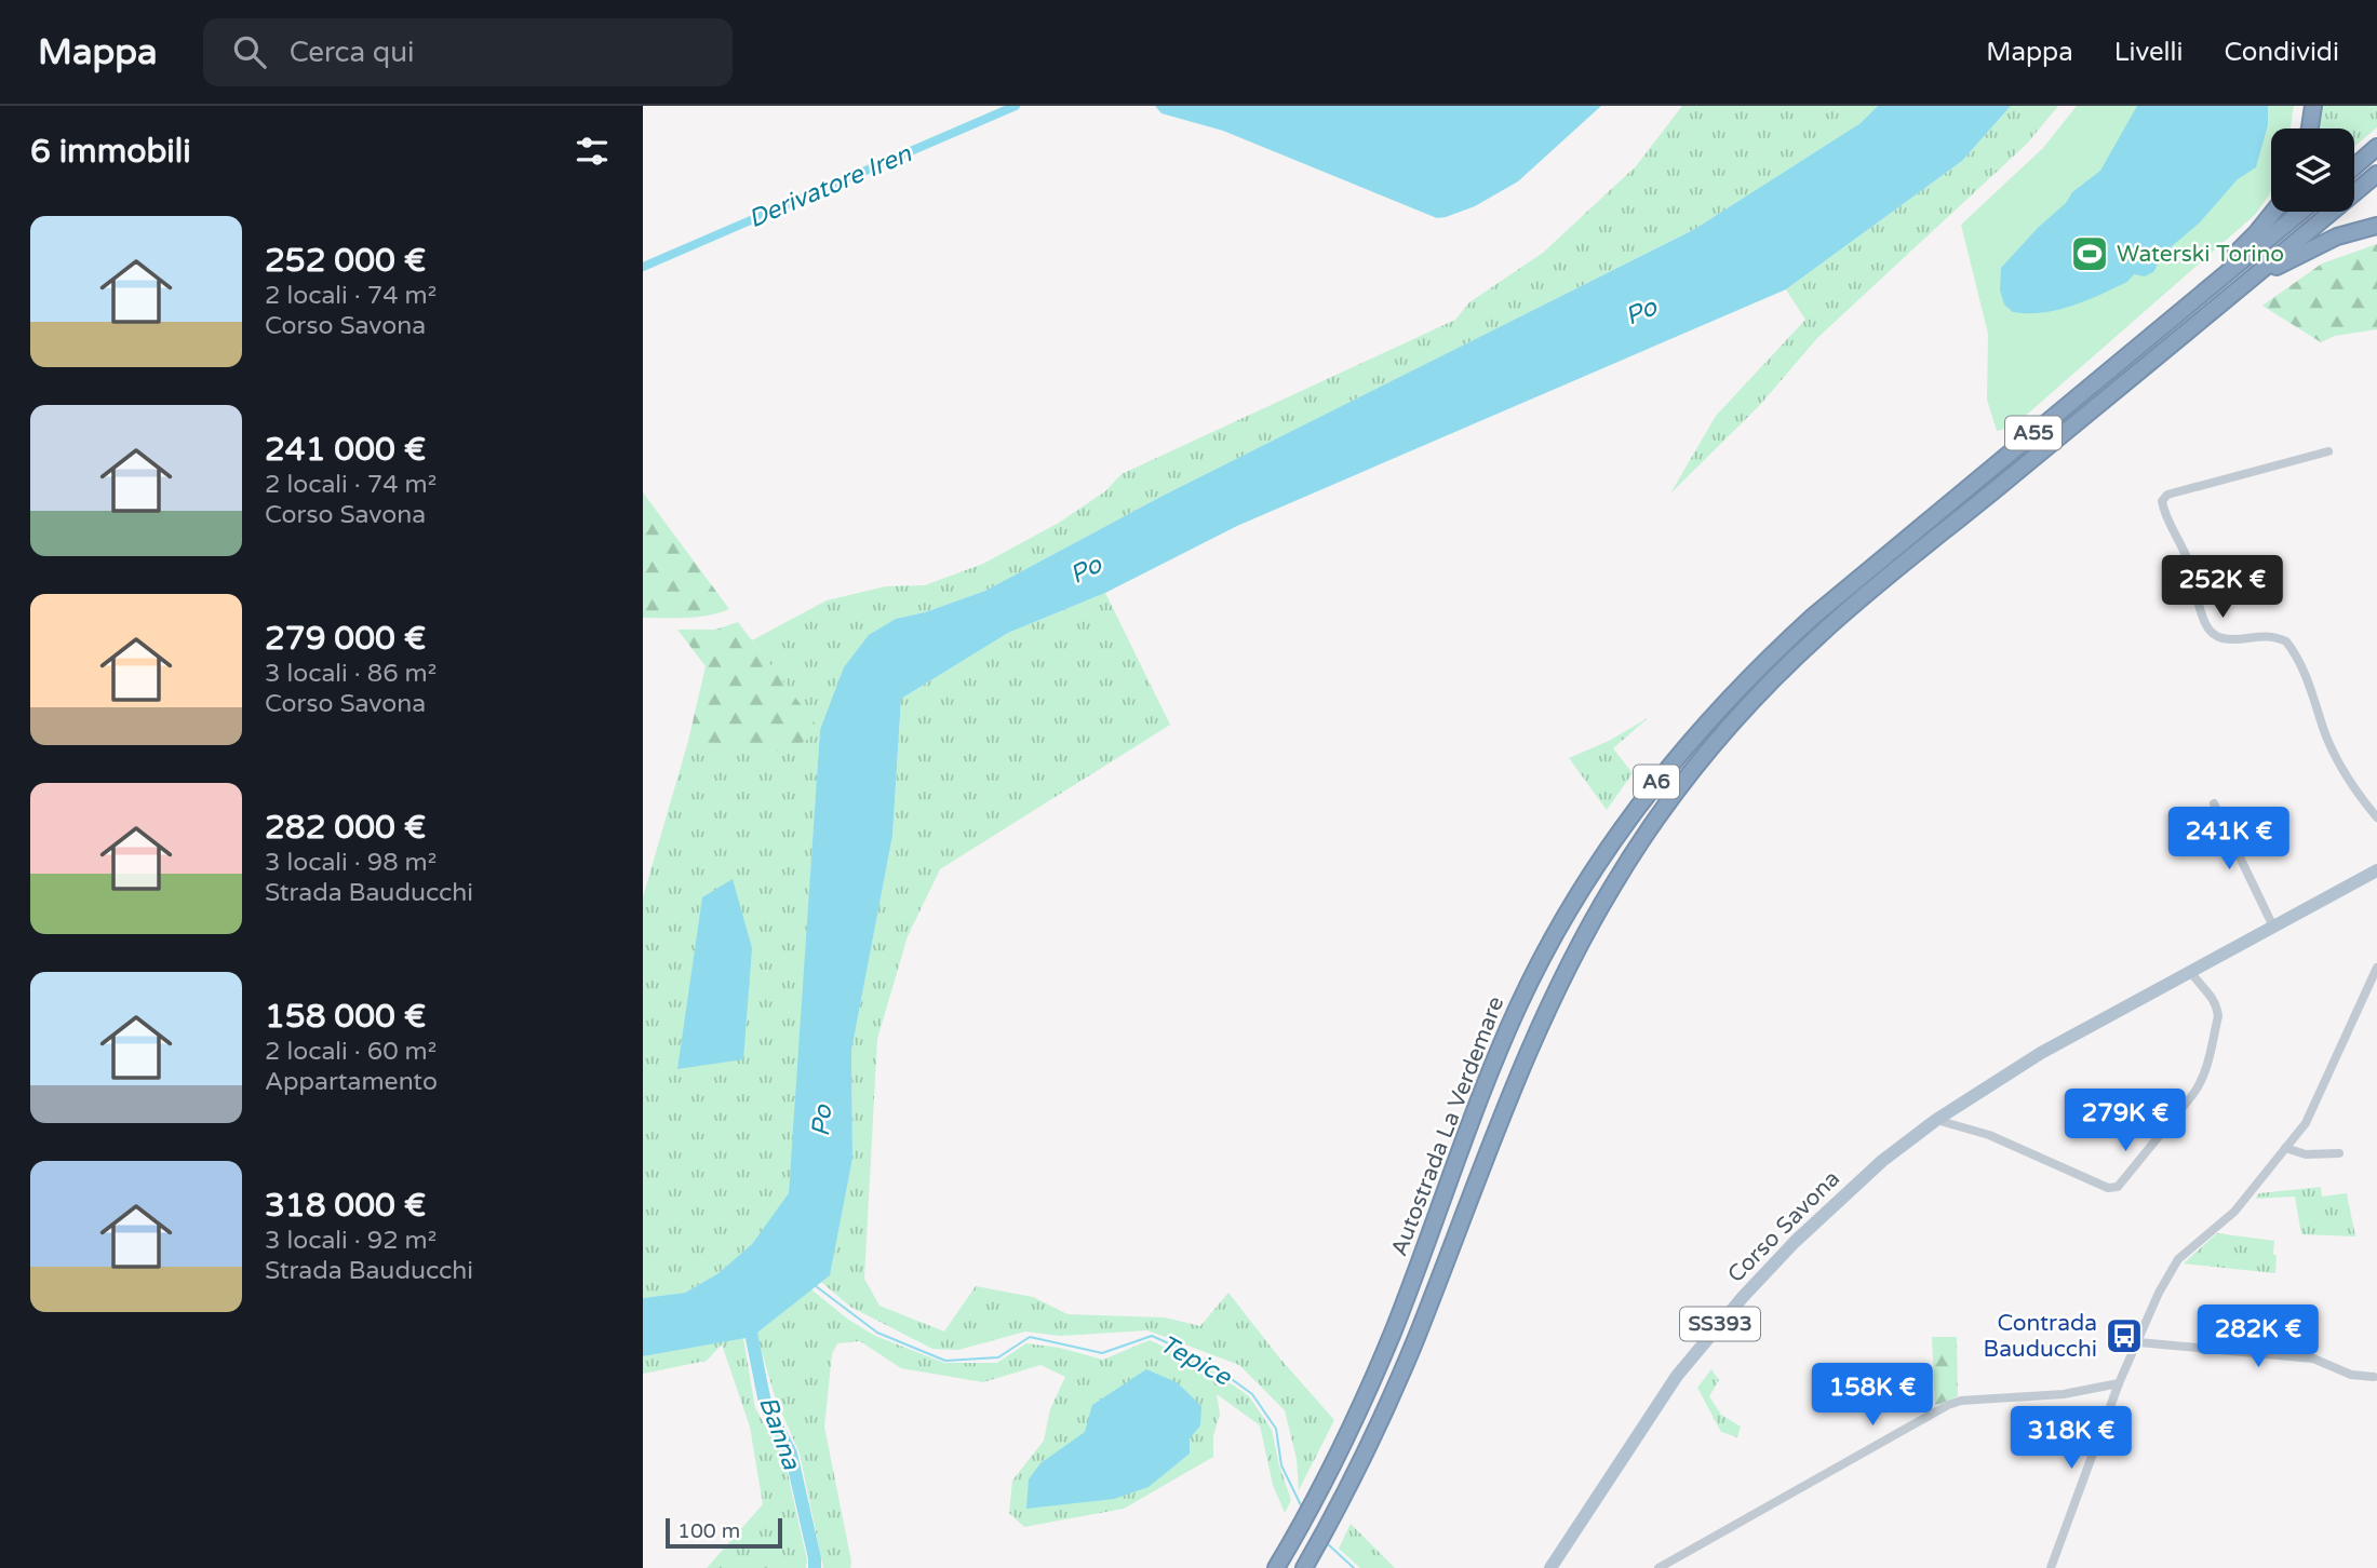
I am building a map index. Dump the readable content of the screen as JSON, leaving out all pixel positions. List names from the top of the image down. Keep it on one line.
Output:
{"streets":{"highway":["A55","A6","Autostrada La Verdemare"],"main road":["Corso Savona","SS393"]},"crossings":[["A55","Autostrada La Verdemare"]],"water":["Derivatore Iren","Po","Tepice","Banna"],"places":{"sports":["Waterski Torino"],"bus stop":["Contrada Bauducchi"]},"scale_bar":"100 m","page":{"header":"Mappa","search":"Cerca qui","nav":["Mappa","Livelli","Condividi"],"heading":"6 immobili","list":[{"name":"252 000 €","note":"2 locali · 74 m² · Corso Savona"},{"name":"241 000 €","note":"2 locali · 74 m² · Corso Savona"},{"name":"279 000 €","note":"3 locali · 86 m² · Corso Savona"},{"name":"282 000 €","note":"3 locali · 98 m² · Strada Bauducchi"},{"name":"158 000 €","note":"2 locali · 60 m² · Appartamento"},{"name":"318 000 €","note":"3 locali · 92 m² · Strada Bauducchi"}],"price":["252K €","241K €","279K €","282K €","158K €","318K €"],"scale":"100 m"}}
